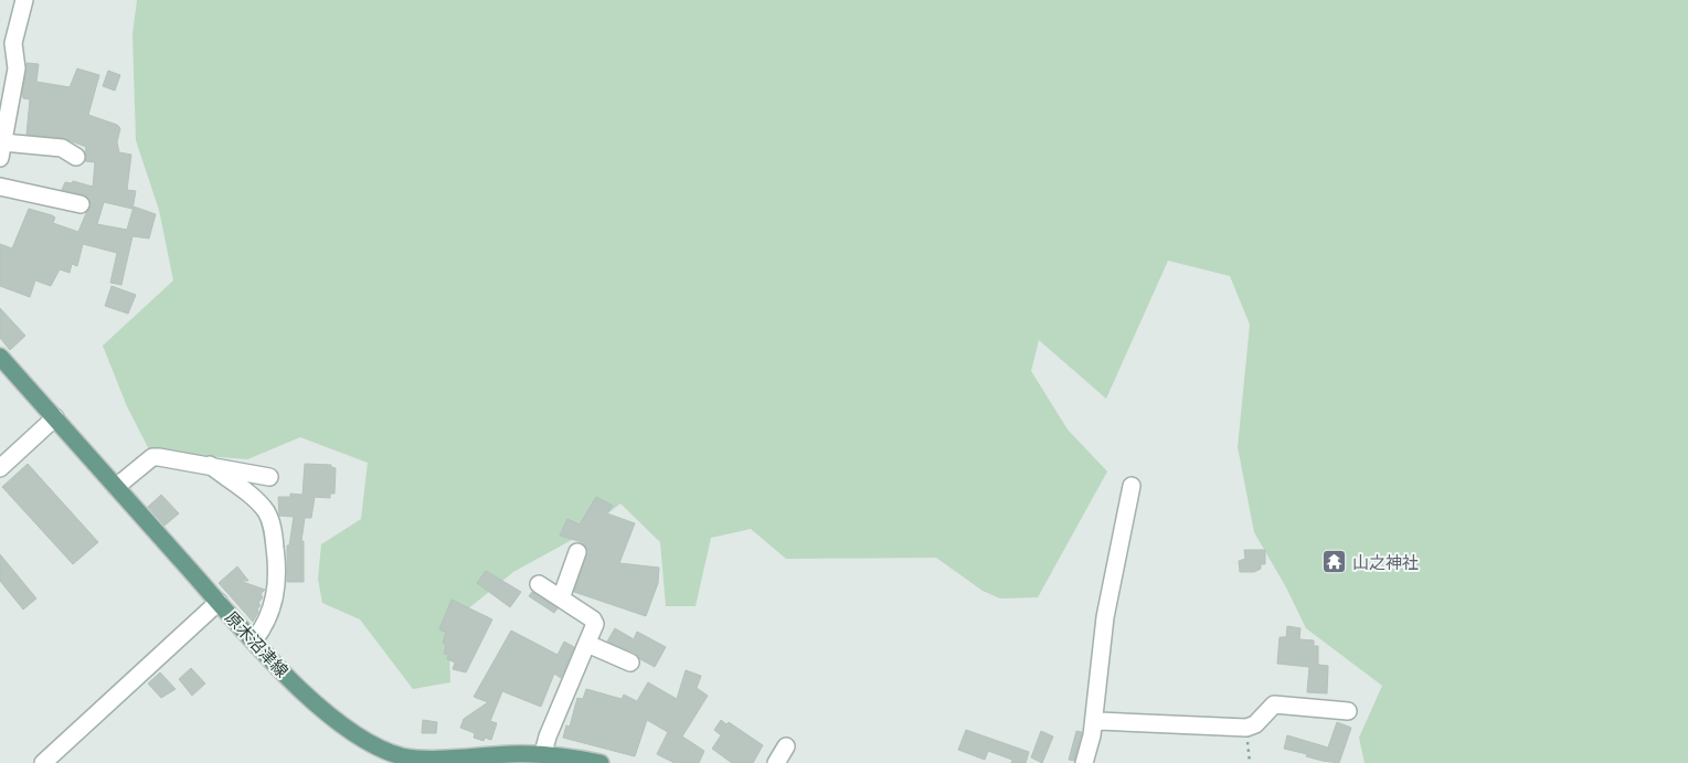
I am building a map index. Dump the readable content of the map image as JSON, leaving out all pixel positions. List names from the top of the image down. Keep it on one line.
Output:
{"streets":{"main road":["原木沼津線"]},"places":{"temple":["山之神社"]}}
